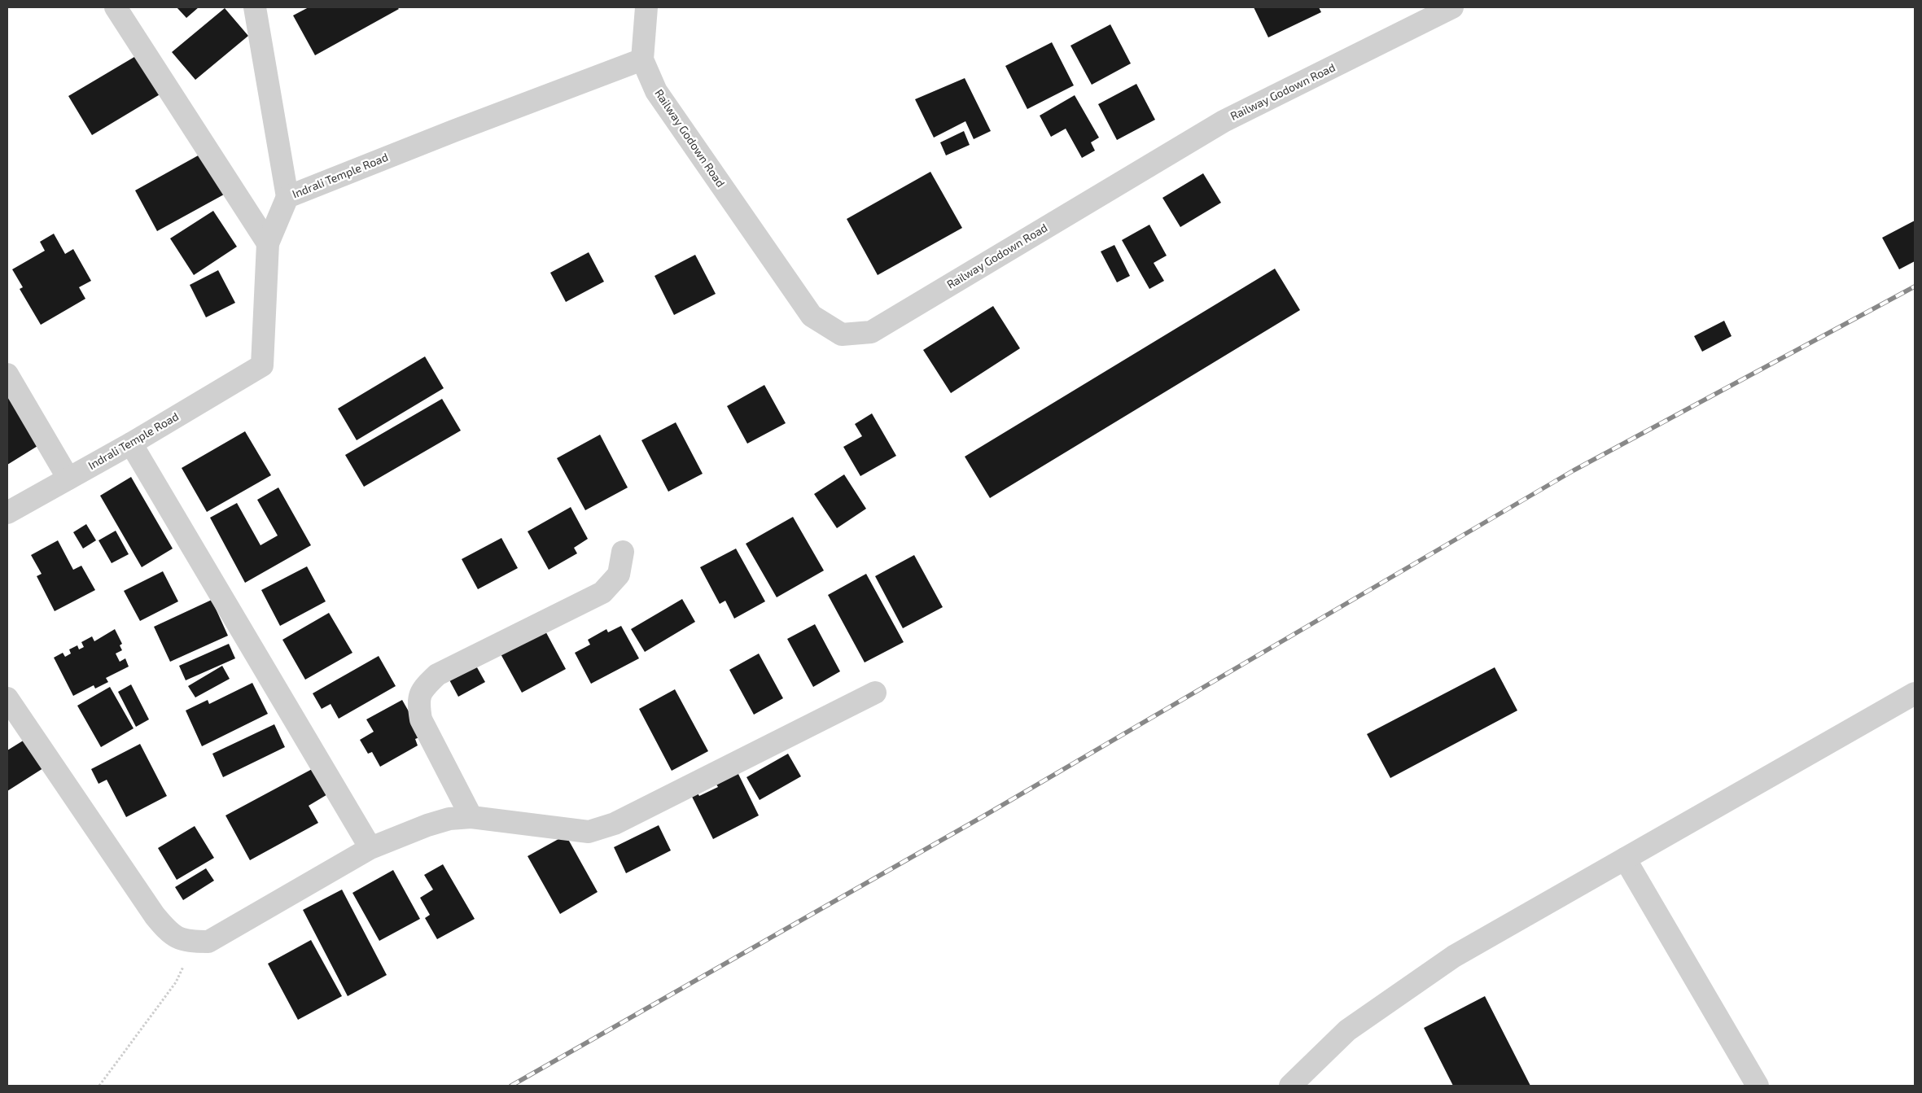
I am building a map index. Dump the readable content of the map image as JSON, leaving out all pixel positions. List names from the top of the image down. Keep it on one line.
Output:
{"streets":{"street":["Railway Godown Road","Indrali Temple Road"]},"crossings":[["Railway Godown Road","Indrali Temple Road"]]}
